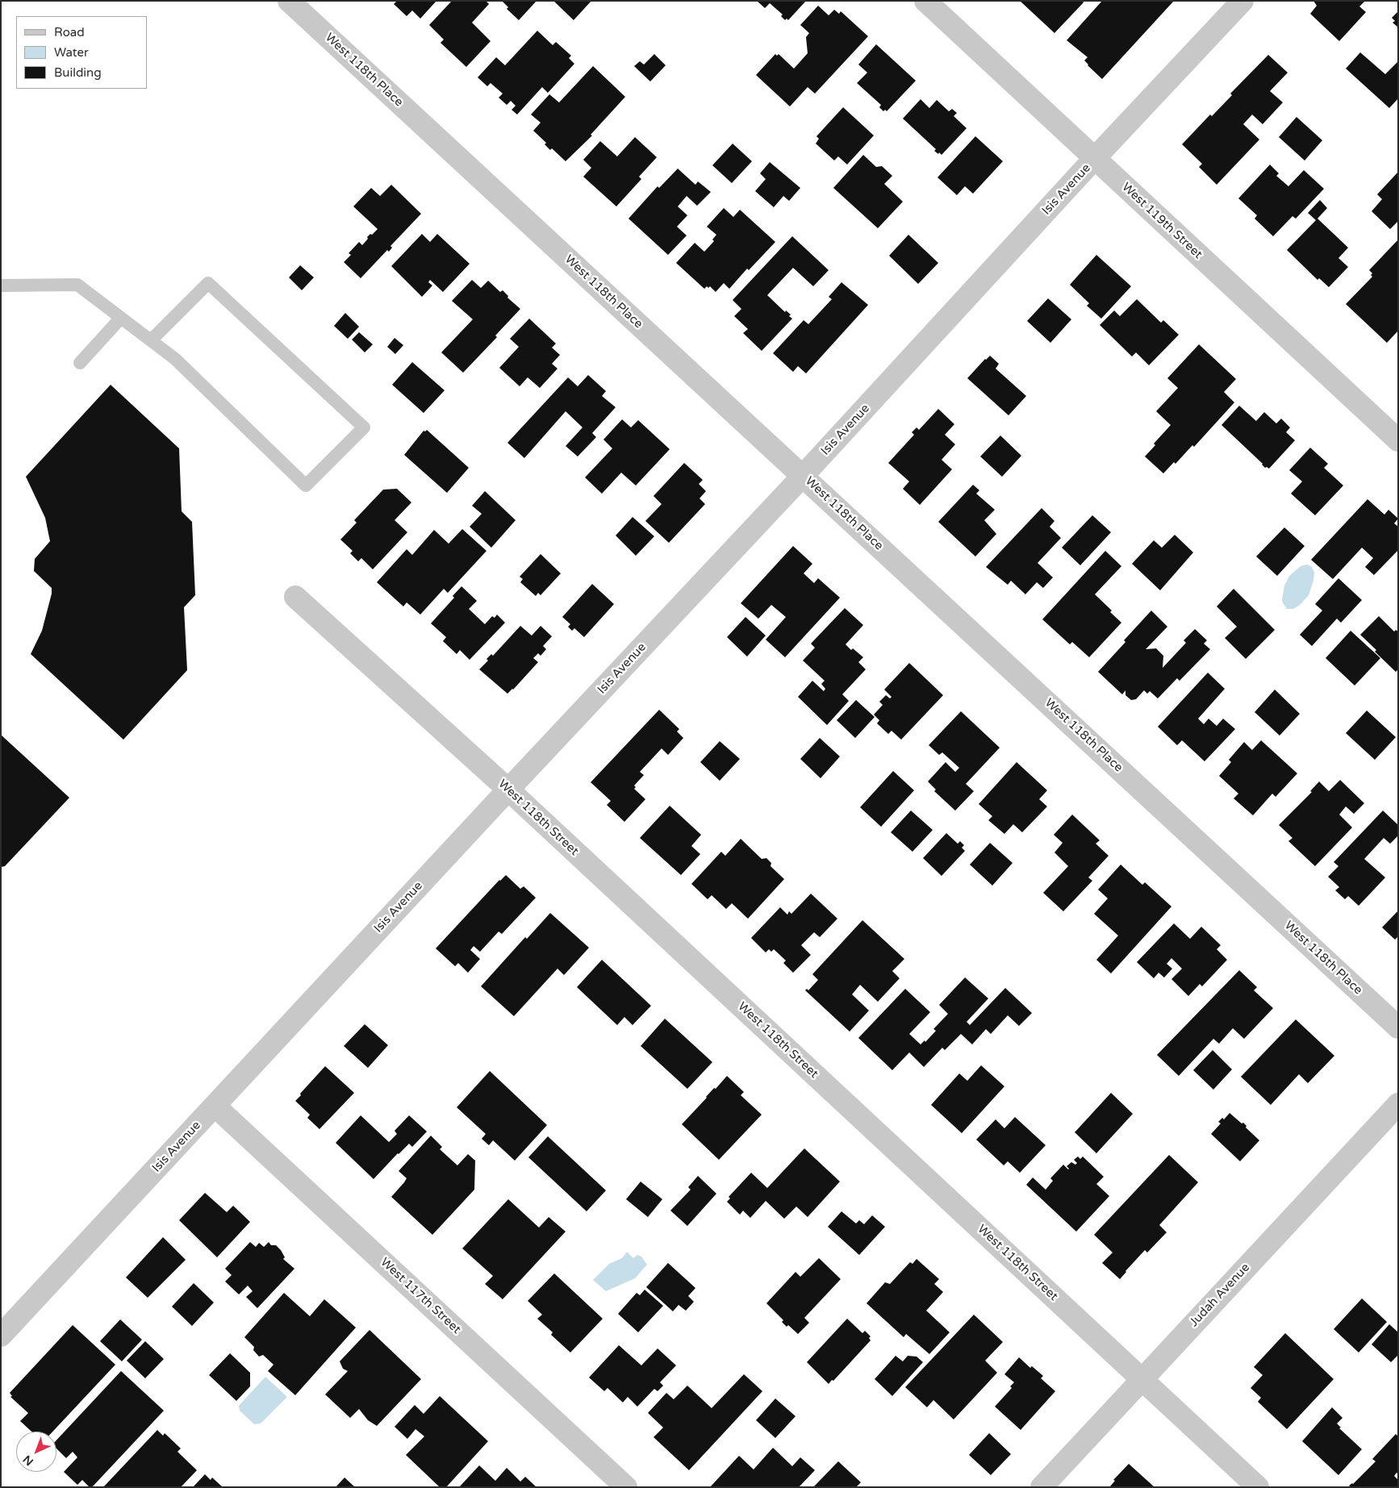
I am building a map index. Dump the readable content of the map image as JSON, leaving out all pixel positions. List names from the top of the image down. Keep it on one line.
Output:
{"streets":{"street":["West 118th Place","Isis Avenue","West 119th Street","West 118th Street","Judah Avenue","West 117th Street"]},"crossings":[["West 118th Place","Isis Avenue"],["Isis Avenue","West 119th Street"],["Isis Avenue","West 118th Street"],["Isis Avenue","West 117th Street"],["West 118th Street","Judah Avenue"]],"legend":["Road","Water","Building"],"north":"bottom left"}
